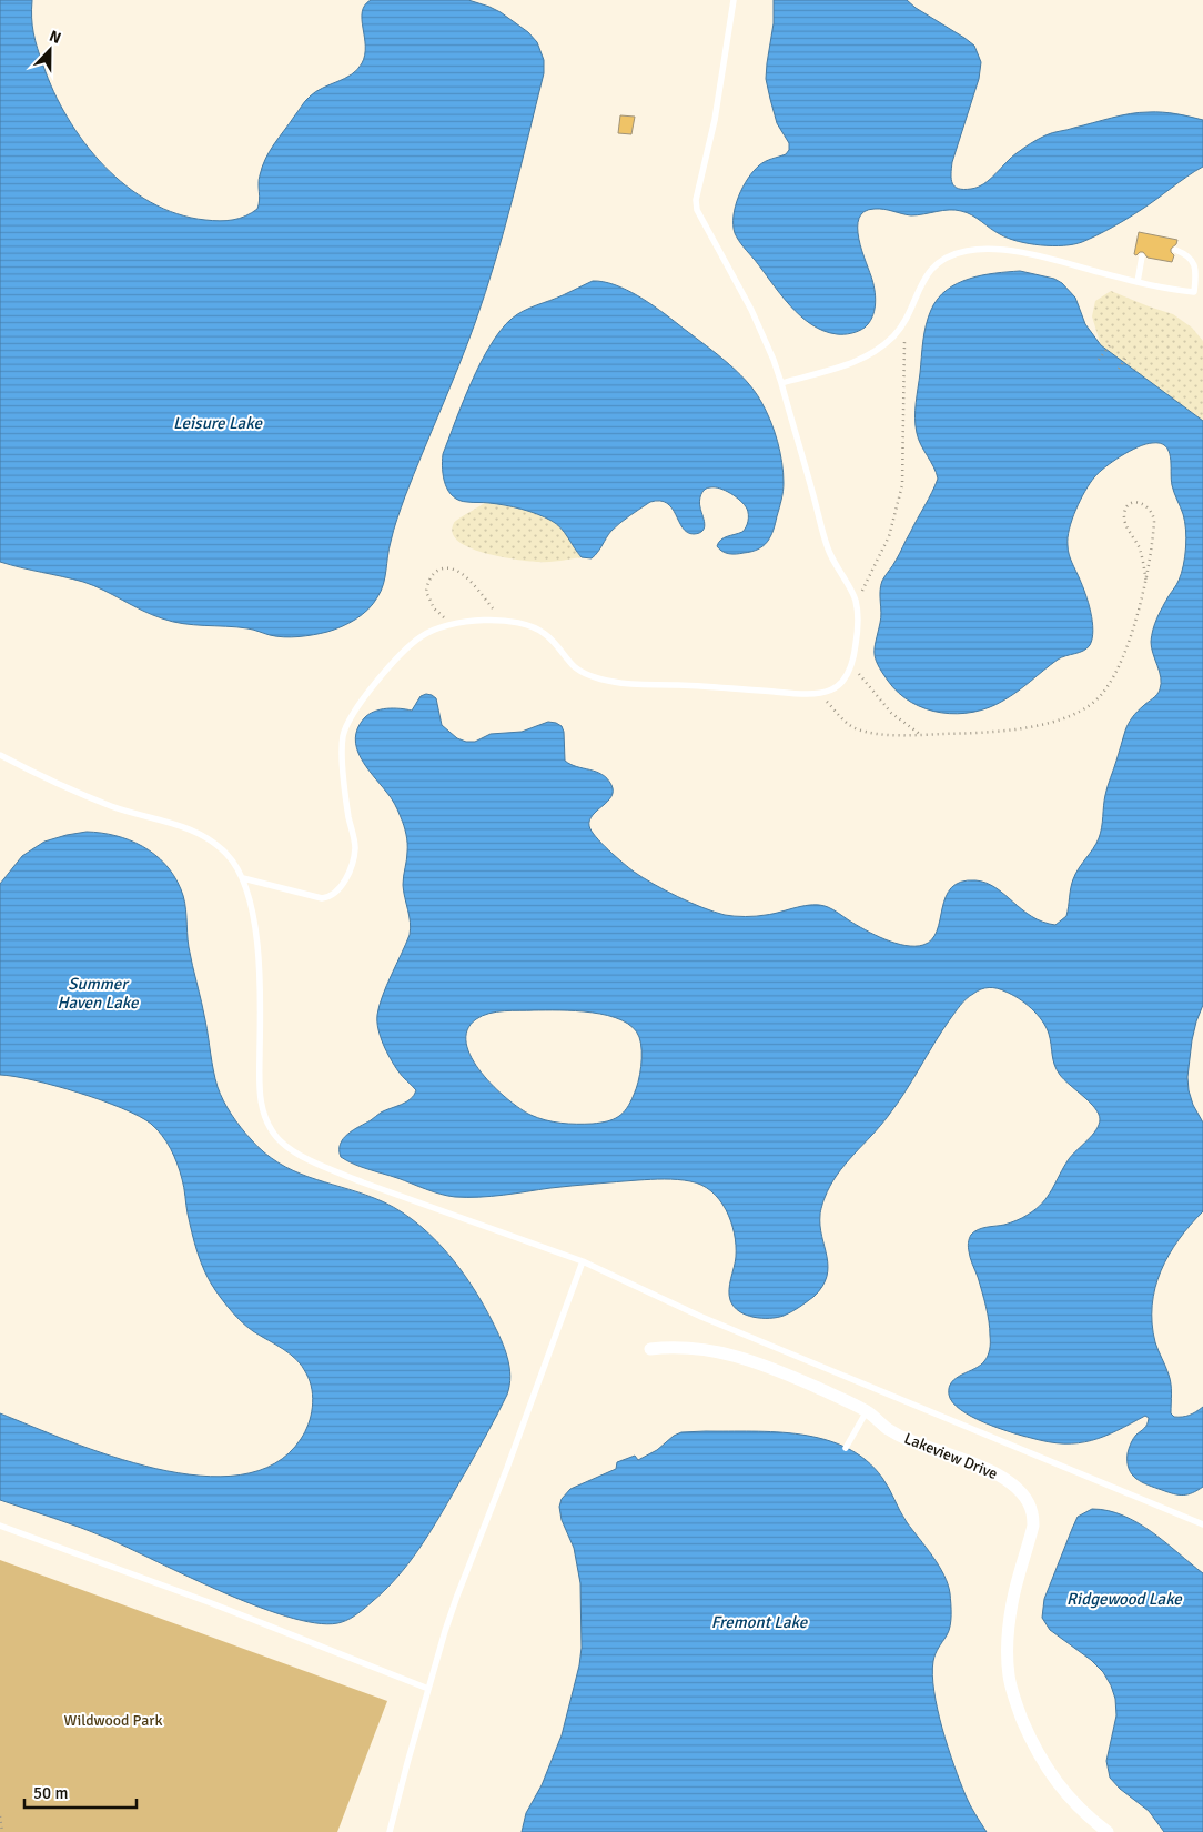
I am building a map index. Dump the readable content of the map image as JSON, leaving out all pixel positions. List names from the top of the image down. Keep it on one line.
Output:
{"streets":{"street":["Lakeview Drive"]},"water":["Leisure Lake","Summer Haven Lake","Ridgewood Lake","Fremont Lake"],"parks":["Wildwood Park"],"scale_bar":"50 m","north":"top"}
